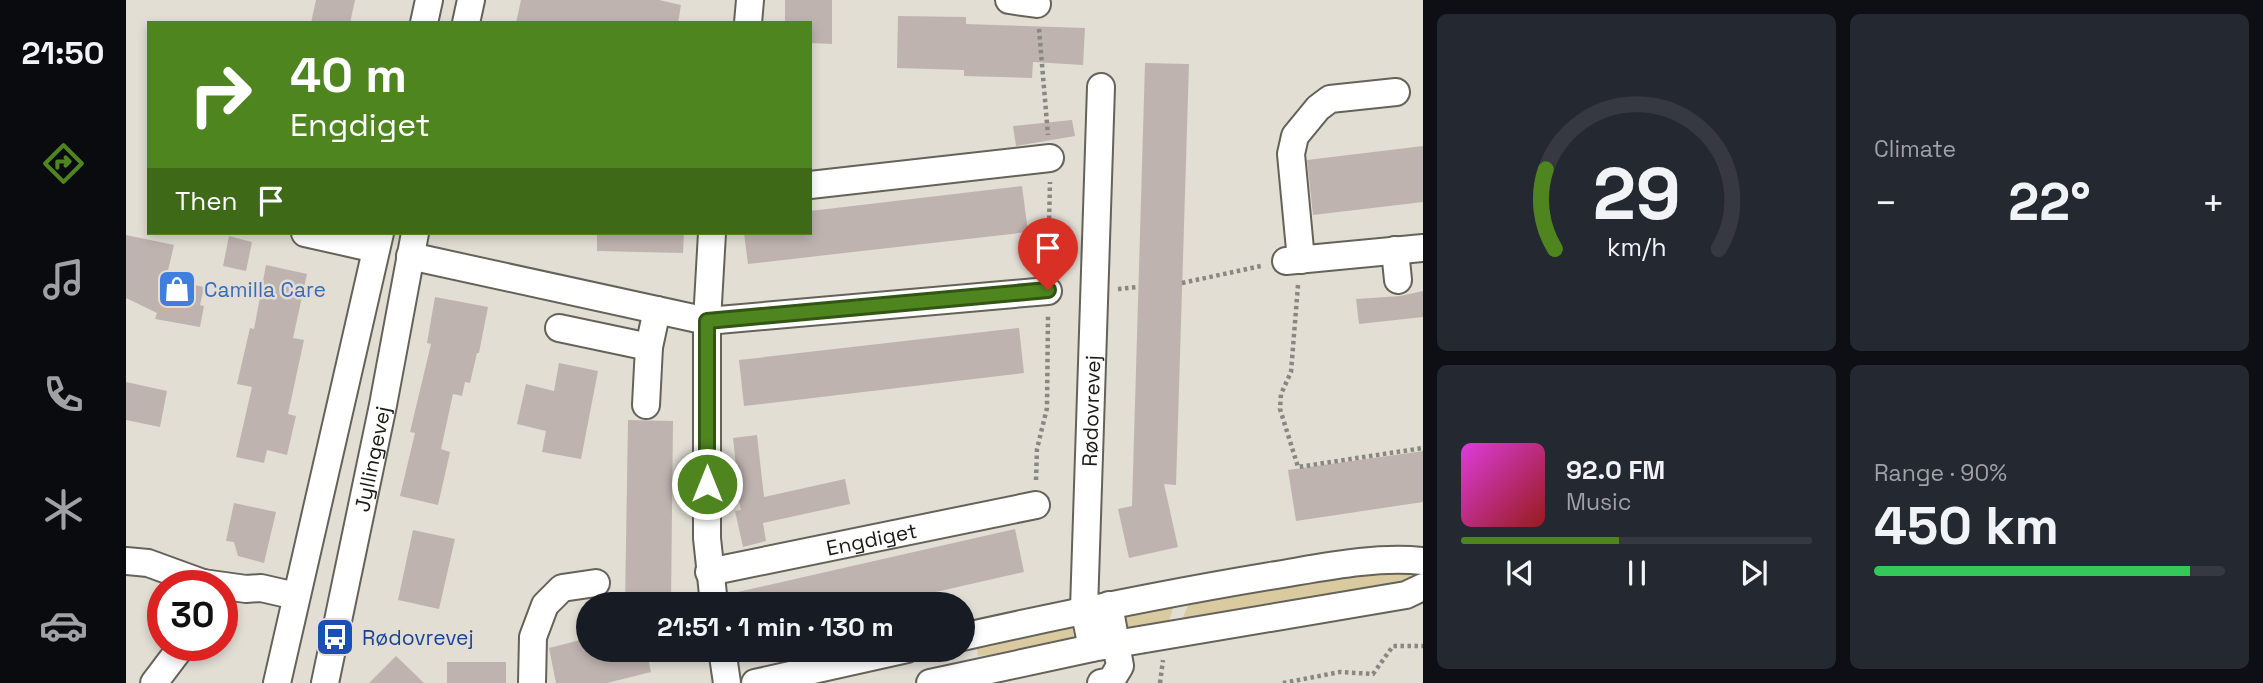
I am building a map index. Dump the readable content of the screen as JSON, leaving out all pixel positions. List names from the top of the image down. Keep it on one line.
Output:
{"streets":{"street":["Rødovrevej","Jyllingevej","Engdiget"]},"places":{"shop":["Camilla Care"],"bus stop":["Rødovrevej"]},"page":{"tabs":"21:50","tile":["Climate",["Range · 90%","450 km"]],"turn":["40 m","Engdiget"],"then":"Then","heat":["−","22°","+"],"song":["92.0 FM","Music"],"limit":"30","trip":"21:51 · 1 min · 130 m","gauge":["29","km/h"]}}
